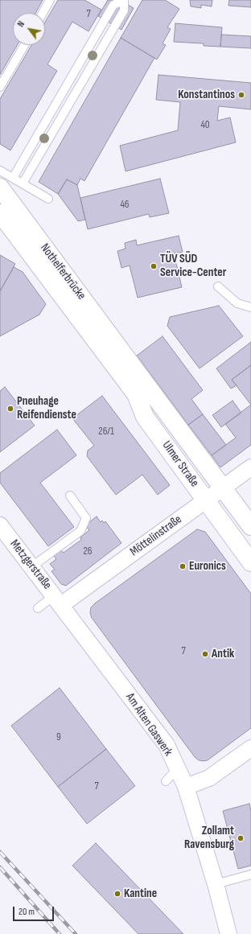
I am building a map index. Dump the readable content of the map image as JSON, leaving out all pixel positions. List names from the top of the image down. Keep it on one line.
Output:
{"streets":{"main road":["Nothelferbrücke","Ulmer Straße"],"street":["Möttelinstraße","Metzgerstraße","Am Alten Gaswerk"]},"crossings":[["Nothelferbrücke","Ulmer Straße"],["Ulmer Straße","Möttelinstraße"],["Möttelinstraße","Metzgerstraße"],["Möttelinstraße","Am Alten Gaswerk"],["Metzgerstraße","Am Alten Gaswerk"]],"places":["Konstantinos","TÜV SÜD Service-Center","Pneuhage Reifendienste","Euronics","Antik","Zollamt Ravensburg","Kantine"],"house_numbers":["7","40","46","26/1","26","7","9","7"],"scale_bar":"20 m","north":"top left"}
